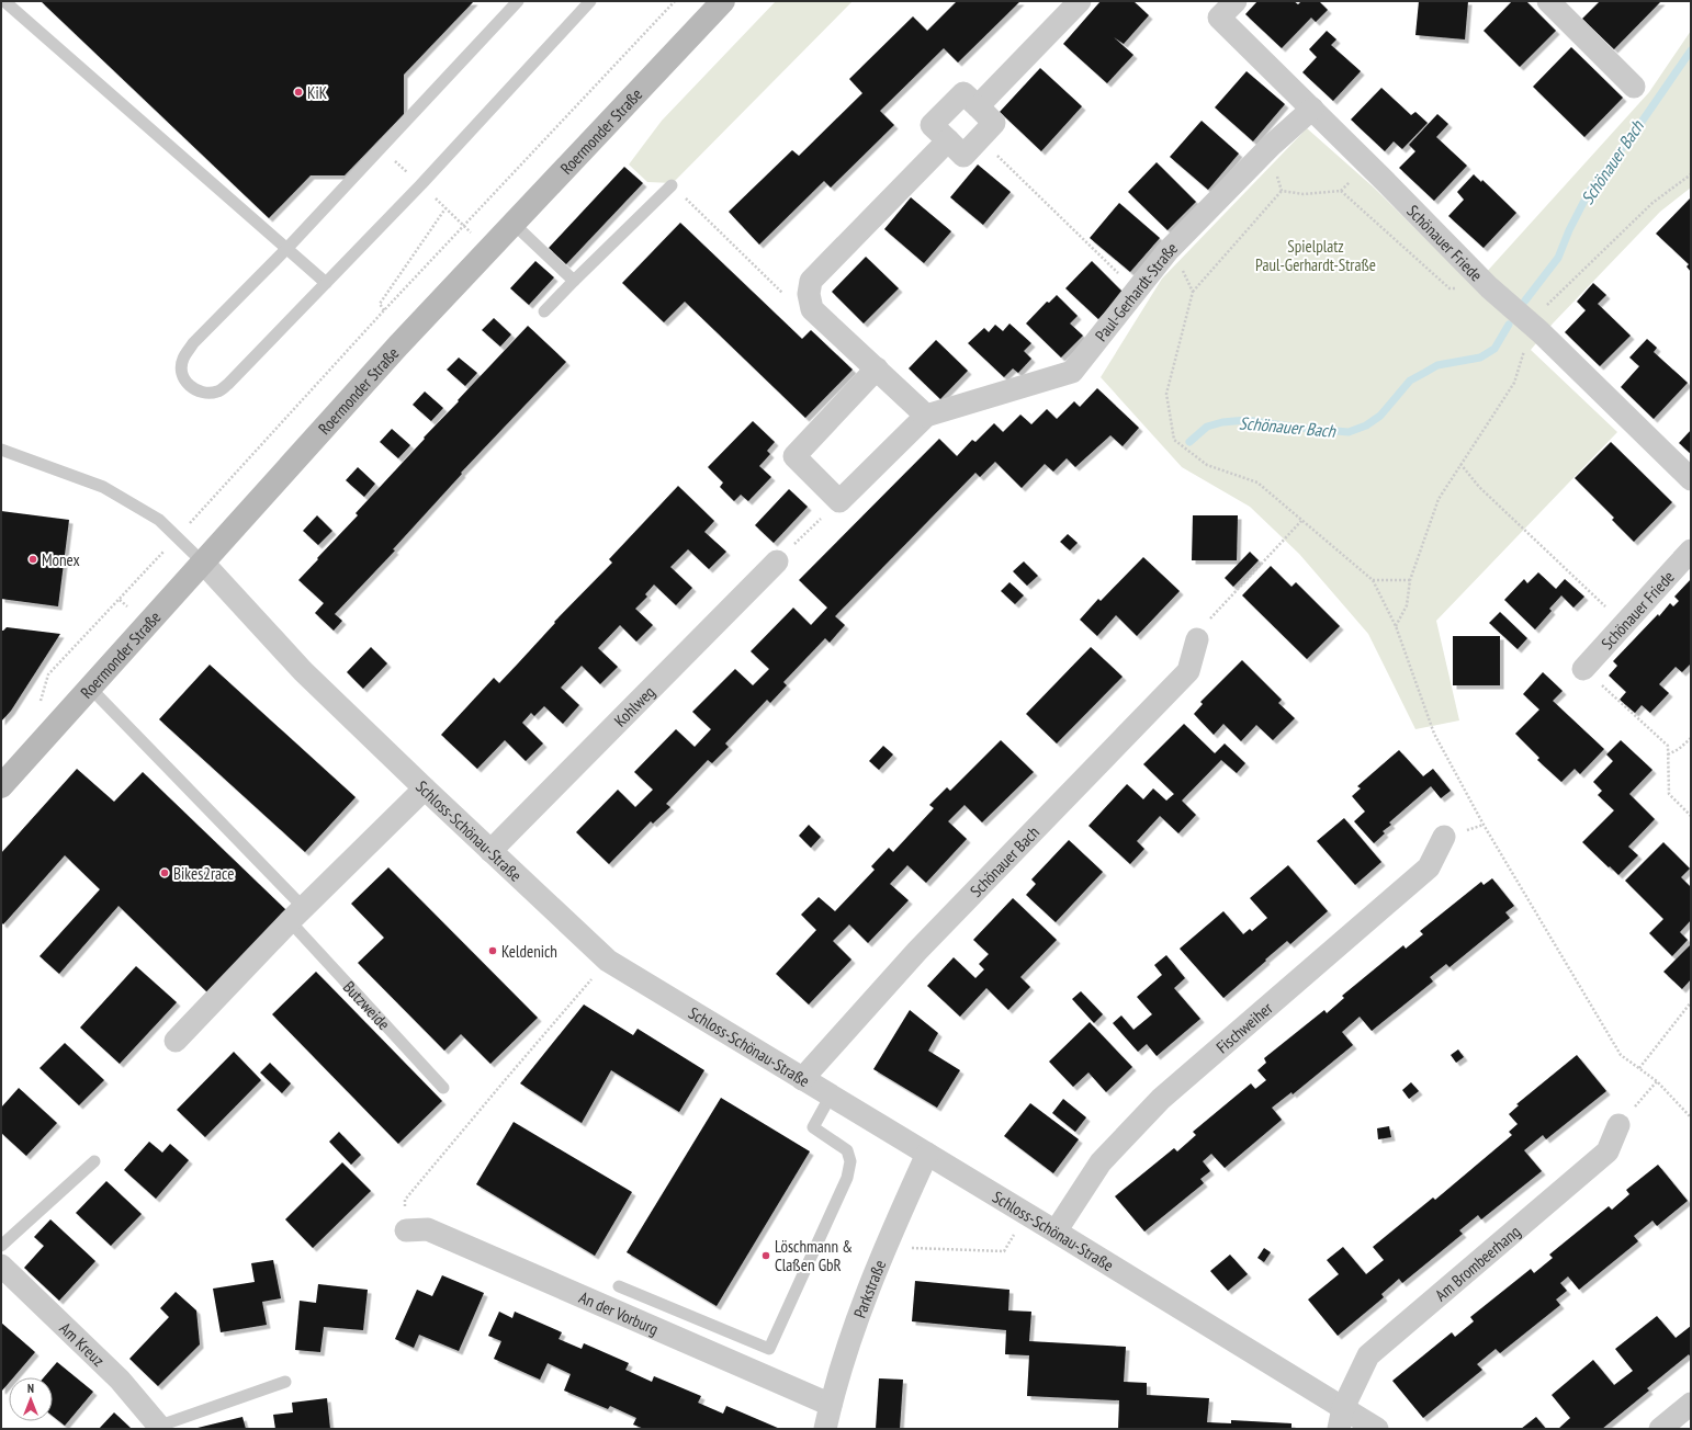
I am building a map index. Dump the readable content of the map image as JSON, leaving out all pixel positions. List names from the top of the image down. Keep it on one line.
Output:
{"streets":{"main road":["Roermonder Straße"],"street":["Schönauer Friede","Paul-Gerhardt-Straße","Kohlweg","Schloss-Schönau-Straße","Schönauer Bach","Fischweiher","Am Brombeerhang","Parkstraße","An der Vorburg","Am Kreuz"],"lane":["Butzweide"]},"crossings":[["Roermonder Straße","Schloss-Schönau-Straße"],["Roermonder Straße","Butzweide"],["Schönauer Friede","Paul-Gerhardt-Straße"],["Kohlweg","Schloss-Schönau-Straße"],["Schloss-Schönau-Straße","Schönauer Bach"],["Schloss-Schönau-Straße","Fischweiher"],["Schloss-Schönau-Straße","Am Brombeerhang"],["Schloss-Schönau-Straße","Parkstraße"],["Parkstraße","An der Vorburg"]],"water":["Schönauer Bach"],"parks":["Spielplatz Paul-Gerhardt-Straße"],"places":["KiK","Monex","Bikes2race","Keldenich","Löschmann & Claßen GbR"],"north":"top"}
